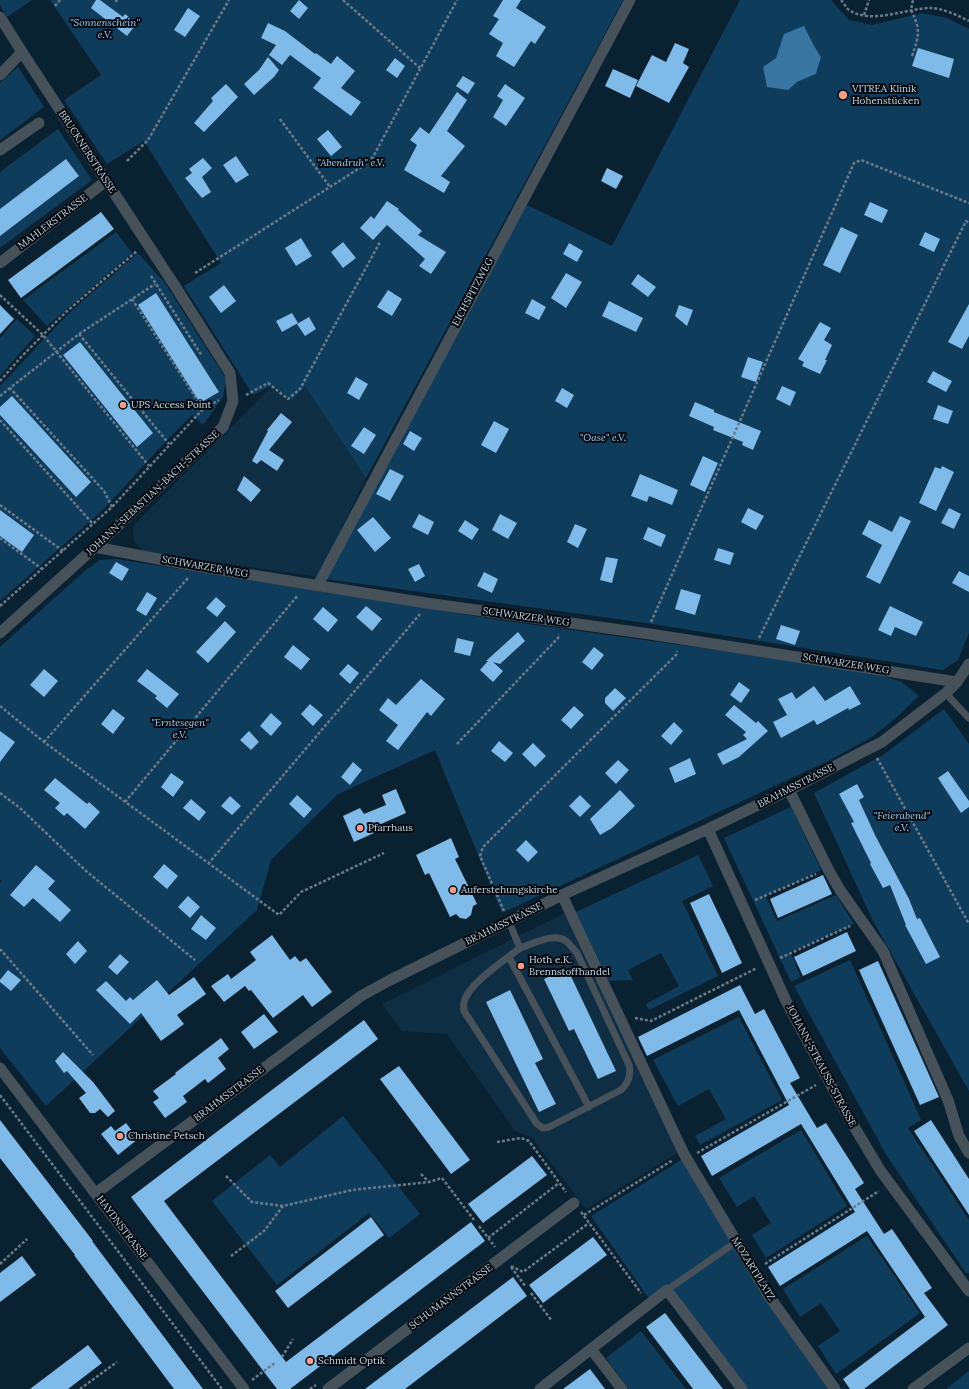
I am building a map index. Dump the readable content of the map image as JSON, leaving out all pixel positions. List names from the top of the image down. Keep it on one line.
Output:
{"streets":{"street":["BRUCKNERSTRASSE","MAHLERSTRASSE","EICHSPITZWEG","JOHANN-SEBASTIAN-BACH-STRASSE","SCHWARZER WEG","BRAHMSSTRASSE","JOHANN-STRAUSS-STRASSE","HAYDNSTRASSE","MOZARTPLATZ","SCHUMANNSTRASSE"]},"crossings":[["BRUCKNERSTRASSE","MAHLERSTRASSE"],["BRUCKNERSTRASSE","JOHANN-SEBASTIAN-BACH-STRASSE"],["EICHSPITZWEG","SCHWARZER WEG"],["JOHANN-SEBASTIAN-BACH-STRASSE","SCHWARZER WEG"],["SCHWARZER WEG","BRAHMSSTRASSE"],["BRAHMSSTRASSE","JOHANN-STRAUSS-STRASSE"],["BRAHMSSTRASSE","HAYDNSTRASSE"]],"parks":["\"Sonnenschein\" e.V.","\"Abendruh\" e.V.","\"Oase\" e.V.","\"Erntesegen\" e.V.","\"Feierabend\" e.V."],"places":["VITREA Klinik Hohenstücken","UPS Access Point","Pfarrhaus","Auferstehungskirche","Hoth e.K. Brennstoffhandel","Christine Petsch","Schmidt Optik"]}
